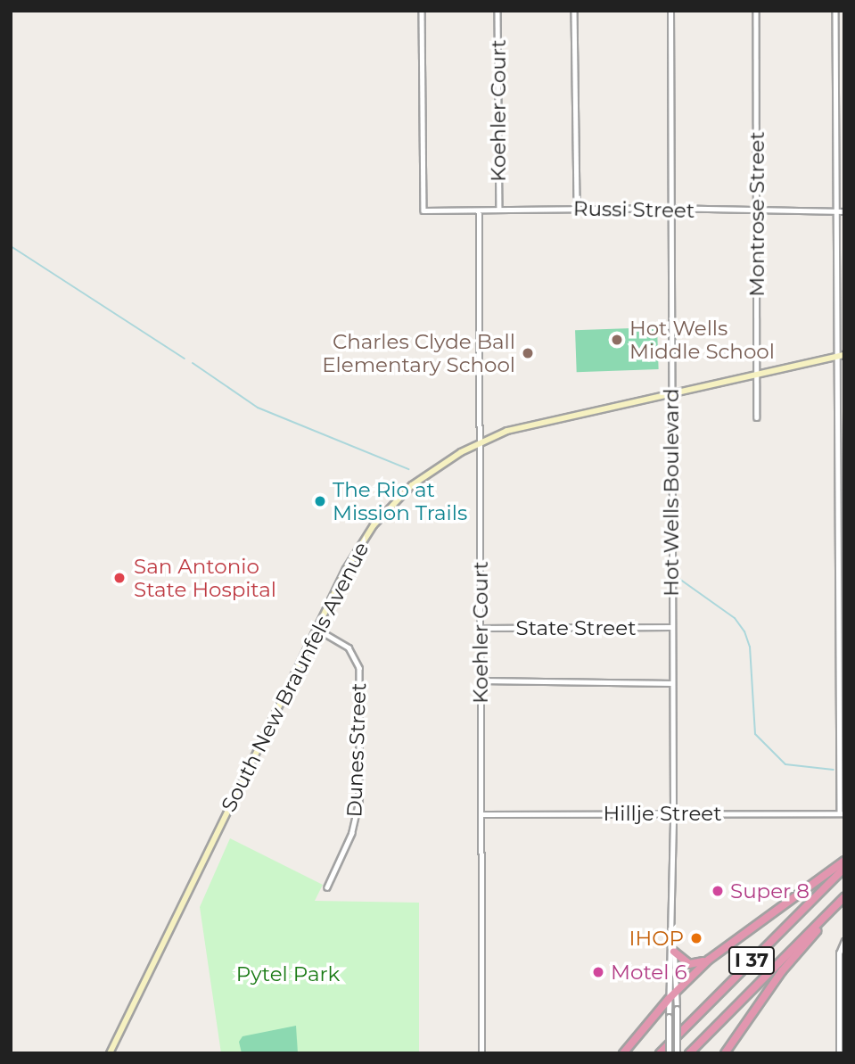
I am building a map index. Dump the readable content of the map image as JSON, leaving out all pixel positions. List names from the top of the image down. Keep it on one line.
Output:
{"streets":{"highway":["I 37"],"main road":["South New Braunfels Avenue"],"street":["Koehler Court","Russi Street","Montrose Street","Hot Wells Boulevard","State Street","Dunes Street","Hillje Street"]},"crossings":[["Koehler Court","Russi Street"],["Koehler Court","State Street"],["Koehler Court","South New Braunfels Avenue"],["Koehler Court","Hillje Street"],["Russi Street","Montrose Street"],["Russi Street","Hot Wells Boulevard"],["Montrose Street","South New Braunfels Avenue"],["Hot Wells Boulevard","State Street"],["Hot Wells Boulevard","South New Braunfels Avenue"],["Hot Wells Boulevard","Hillje Street"],["South New Braunfels Avenue","Dunes Street"]],"parks":["Pytel Park"],"places":["Hot Wells Middle School","Charles Clyde Ball Elementary School","The Rio at Mission Trails","San Antonio State Hospital","Super 8","IHOP","Motel 6"]}
